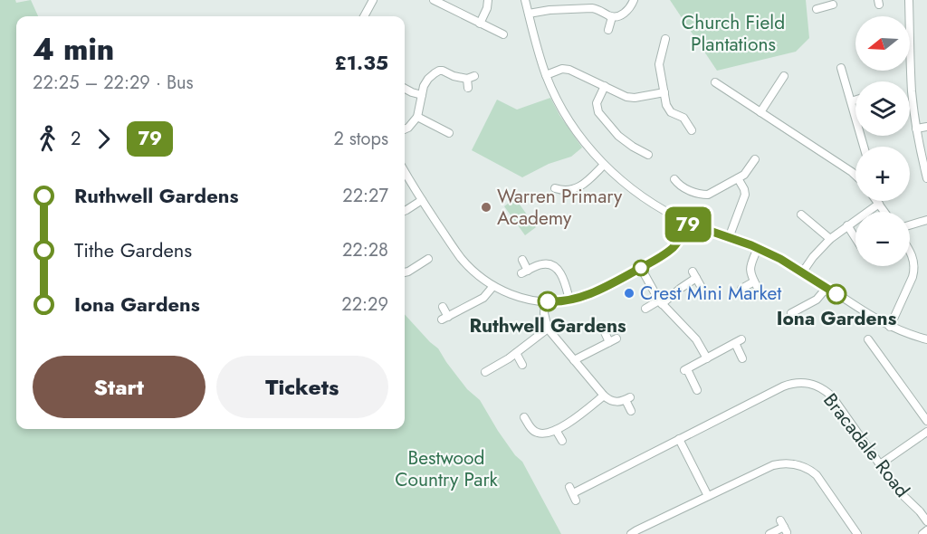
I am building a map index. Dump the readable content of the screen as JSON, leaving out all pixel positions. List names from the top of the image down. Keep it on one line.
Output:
{"streets":{"street":["Bracadale Road"]},"parks":["Church Field Plantations","Bestwood Country Park"],"places":["Warren Primary Academy","Crest Mini Market","Iona Gardens","Ruthwell Gardens"],"lines":["bus line 79"],"north":"left","page":{"on_map":"79","map_buttons":["+","−"],"heading":["4 min","22:25 – 22:29 · Bus","£1.35"],"legs":["2","79","2 stops"],"list":[{"name":"Ruthwell Gardens","value":"22:27"},{"name":"Tithe Gardens","value":"22:28"},{"name":"Iona Gardens","value":"22:29"}],"buttons":["Start","Tickets"]}}
